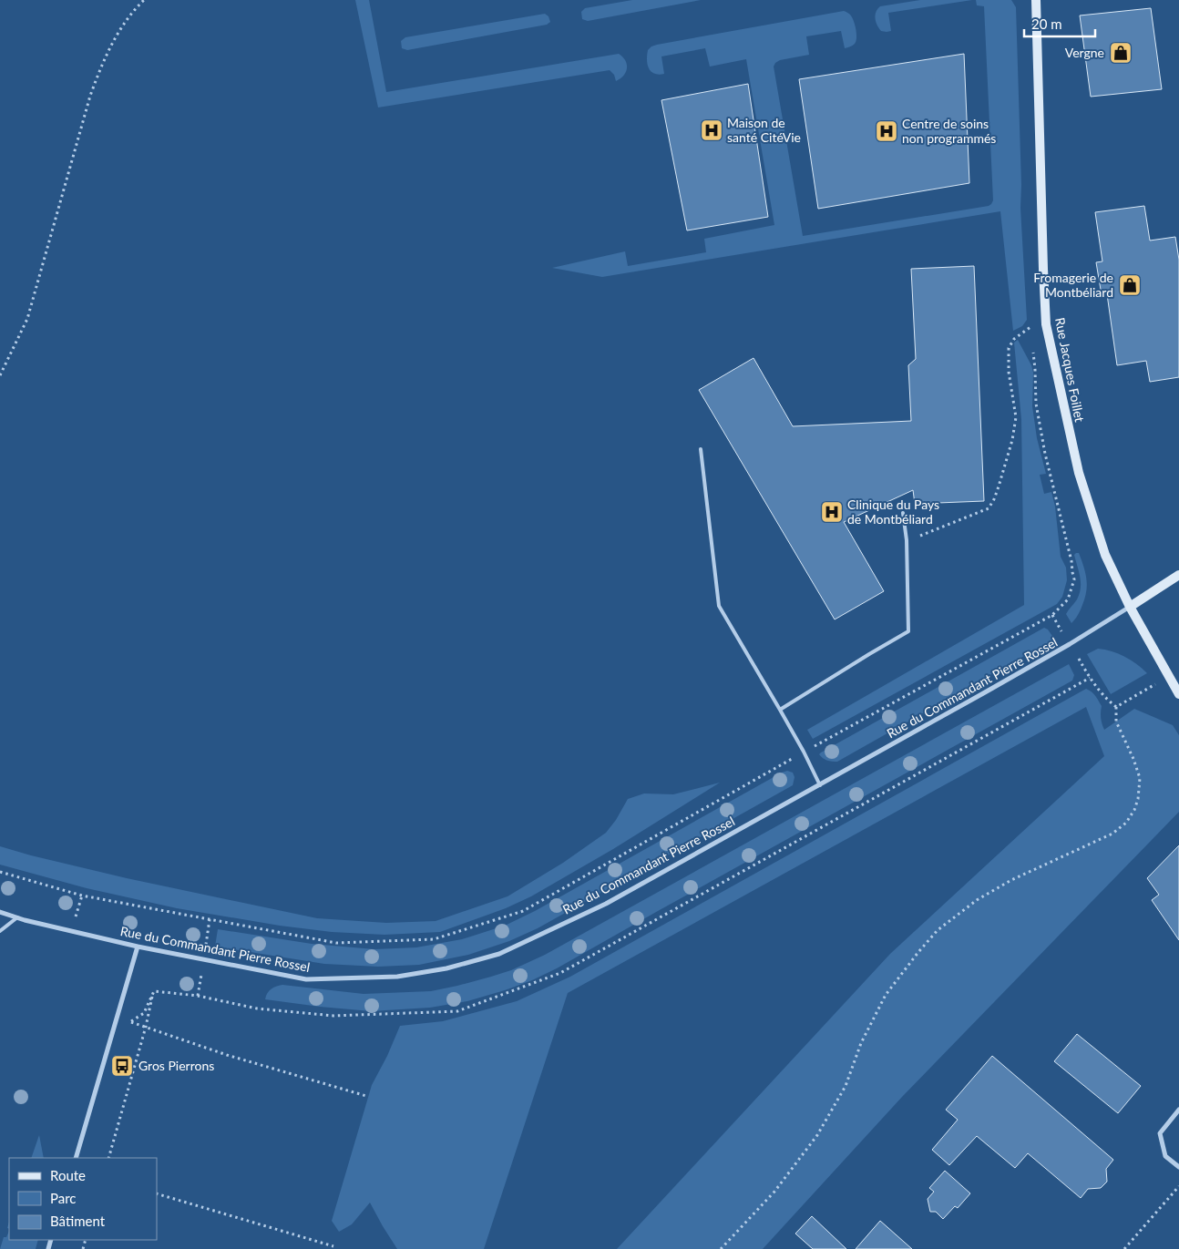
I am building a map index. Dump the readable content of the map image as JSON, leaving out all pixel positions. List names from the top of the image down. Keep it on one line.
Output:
{"streets":{"main road":["Rue Jacques Foillet"],"street":["Rue du Commandant Pierre Rossel"]},"crossings":[["Rue Jacques Foillet","Rue du Commandant Pierre Rossel"]],"places":{"shop":["Vergne","Fromagerie de Montbéliard"],"hospital":["Maison de santé CitéVie","Centre de soins non programmés","Clinique du Pays de Montbéliard"],"bus stop":["Gros Pierrons"]},"legend":["Route","Parc","Bâtiment"],"scale_bar":"20 m"}
